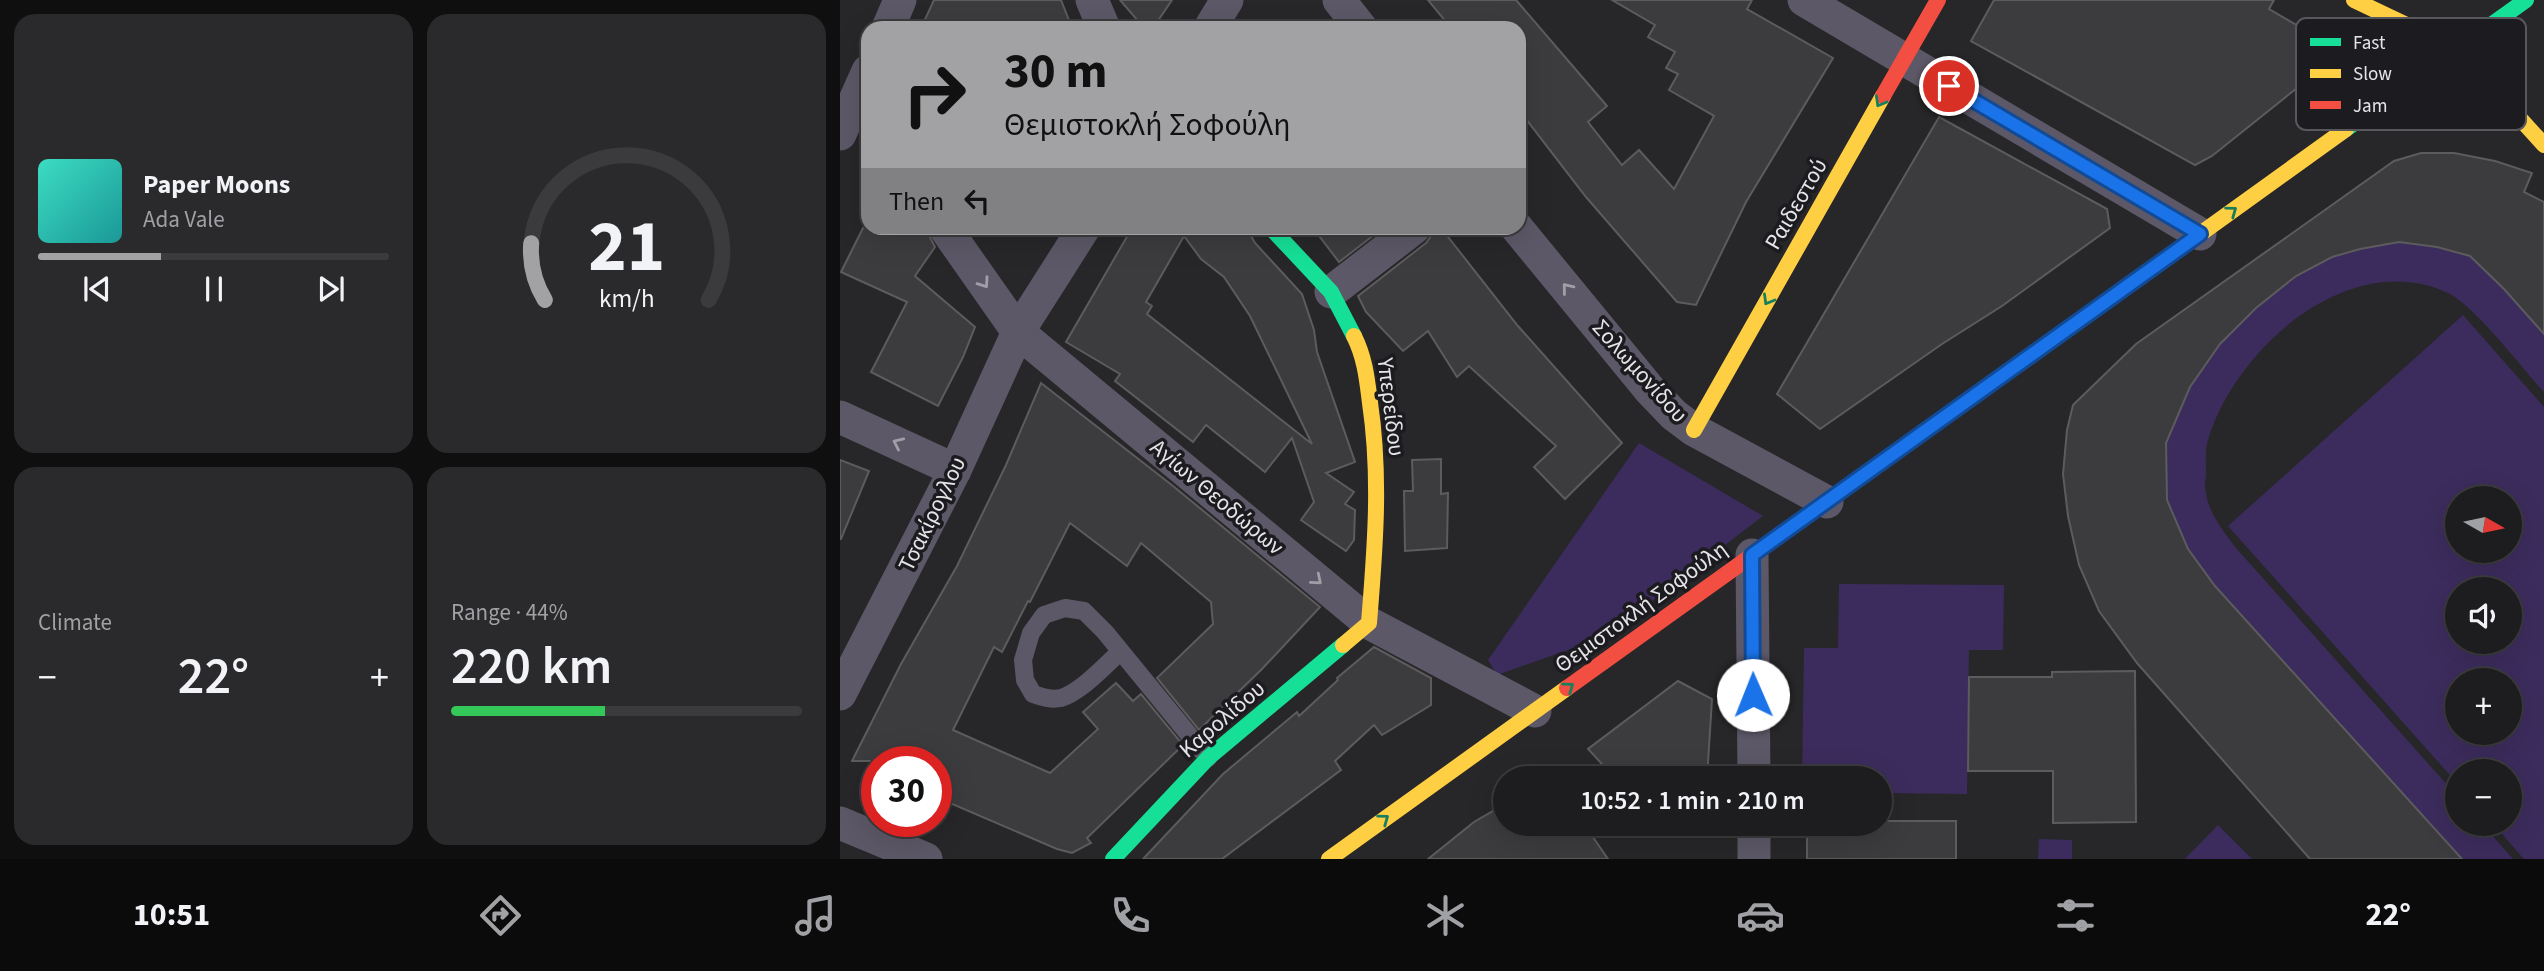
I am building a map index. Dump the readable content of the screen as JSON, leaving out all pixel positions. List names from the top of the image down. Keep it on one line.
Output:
{"streets":{"street":["Ραιδεστού","Σολωμονίδου","Υπερείδου","Αγίων Θεοδώρων","Τσακίρογλου","Θεμιστοκλή Σοφούλη","Καρολίδου"]},"crossings":[["Ραιδεστού","Σολωμονίδου"],["Σολωμονίδου","Θεμιστοκλή Σοφούλη"],["Υπερείδου","Αγίων Θεοδώρων"],["Υπερείδου","Καρολίδου"],["Αγίων Θεοδώρων","Τσακίρογλου"],["Αγίων Θεοδώρων","Θεμιστοκλή Σοφούλη"],["Αγίων Θεοδώρων","Καρολίδου"]],"one_way":["Ραιδεστού","Σολωμονίδου","Αγίων Θεοδώρων","Θεμιστοκλή Σοφούλη"],"legend":["Fast","Slow","Jam"],"north":"right","page":{"turn":["30 m","Θεμιστοκλή Σοφούλη"],"song":["Paper Moons","Ada Vale"],"then":"Then","tile":["Climate",["Range · 44%","220 km"]],"map_buttons":["+","−"],"heat":["−","22°","+"],"limit":"30","trip":"10:52 · 1 min · 210 m","tabs":["10:51","22°"],"gauge":["21","km/h"]}}
